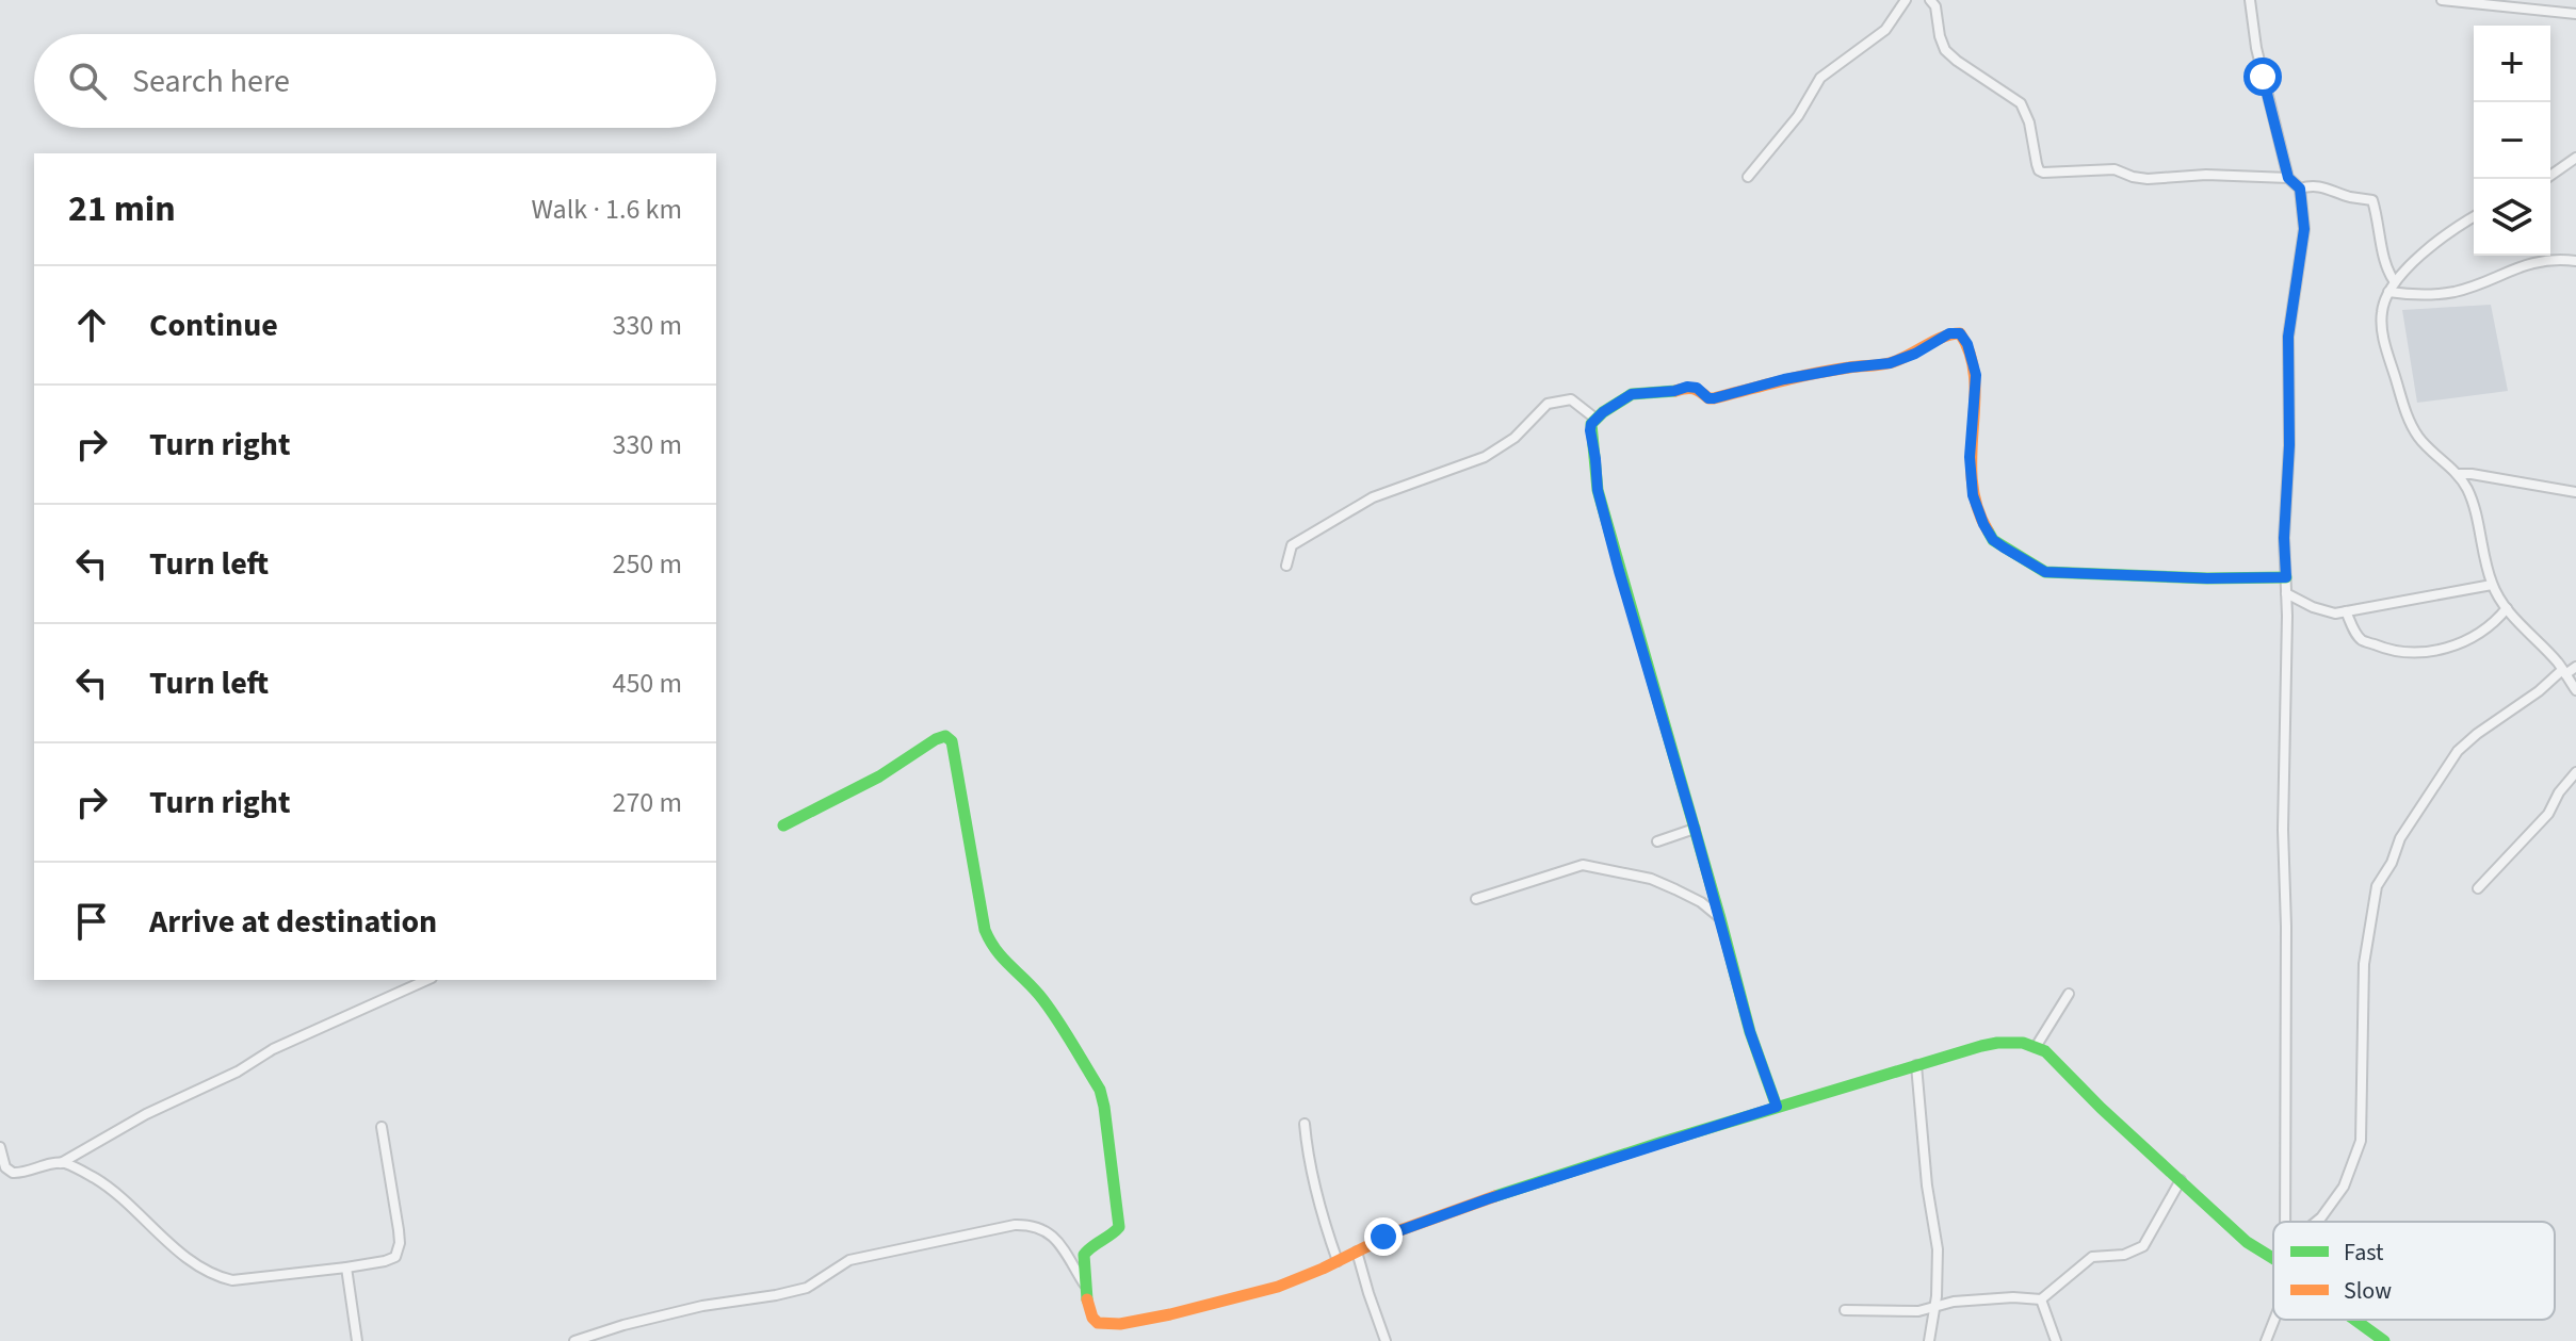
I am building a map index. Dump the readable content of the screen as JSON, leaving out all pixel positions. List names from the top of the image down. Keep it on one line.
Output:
{"legend":["Fast","Slow"],"page":{"map_buttons":["+","−"],"search":"Search here","heading":["21 min","Walk · 1.6 km"],"list":[["Continue","330 m"],["Turn right","330 m"],["Turn left","250 m"],["Turn left","450 m"],["Turn right","270 m"],"Arrive at destination"]}}
